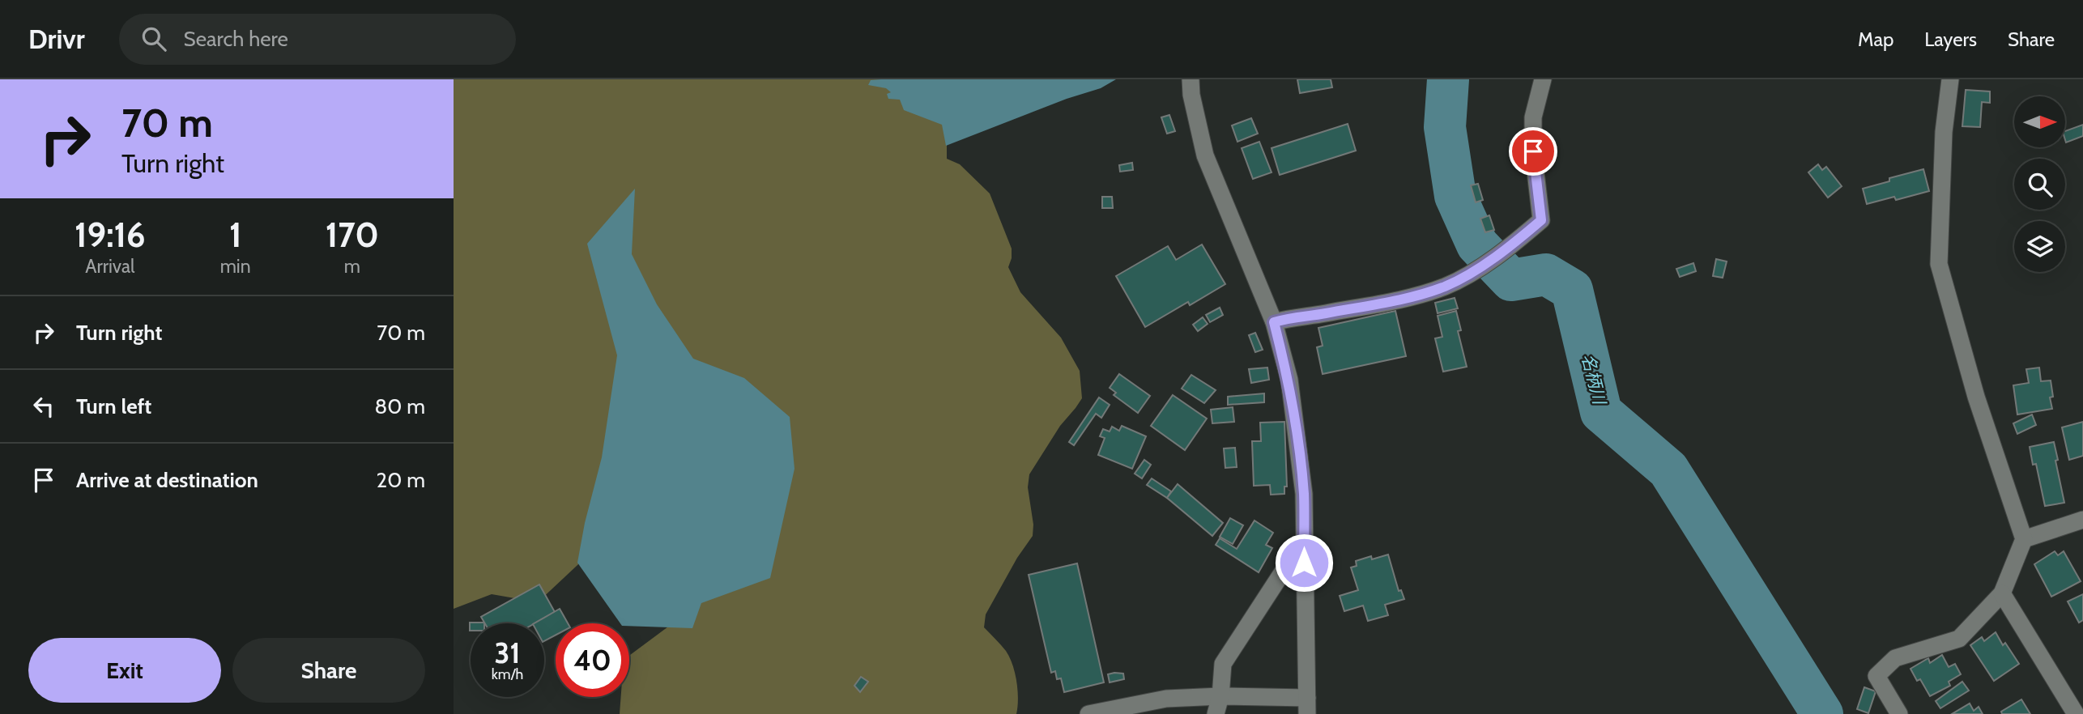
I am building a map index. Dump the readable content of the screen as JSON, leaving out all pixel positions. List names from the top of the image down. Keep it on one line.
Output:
{"water":["名柄川"],"north":"right","page":{"header":"Drivr","search":"Search here","nav":["Map","Layers","Share"],"turn":["70 m","Turn right"],"eta":["19:16","Arrival","1","min","170","m"],"list":[{"name":"Turn right","value":"70 m"},{"name":"Turn left","value":"80 m"},{"name":"Arrive at destination","value":"20 m"}],"speed":"31 km/h","limit":"40","buttons":["Exit","Share"]}}
